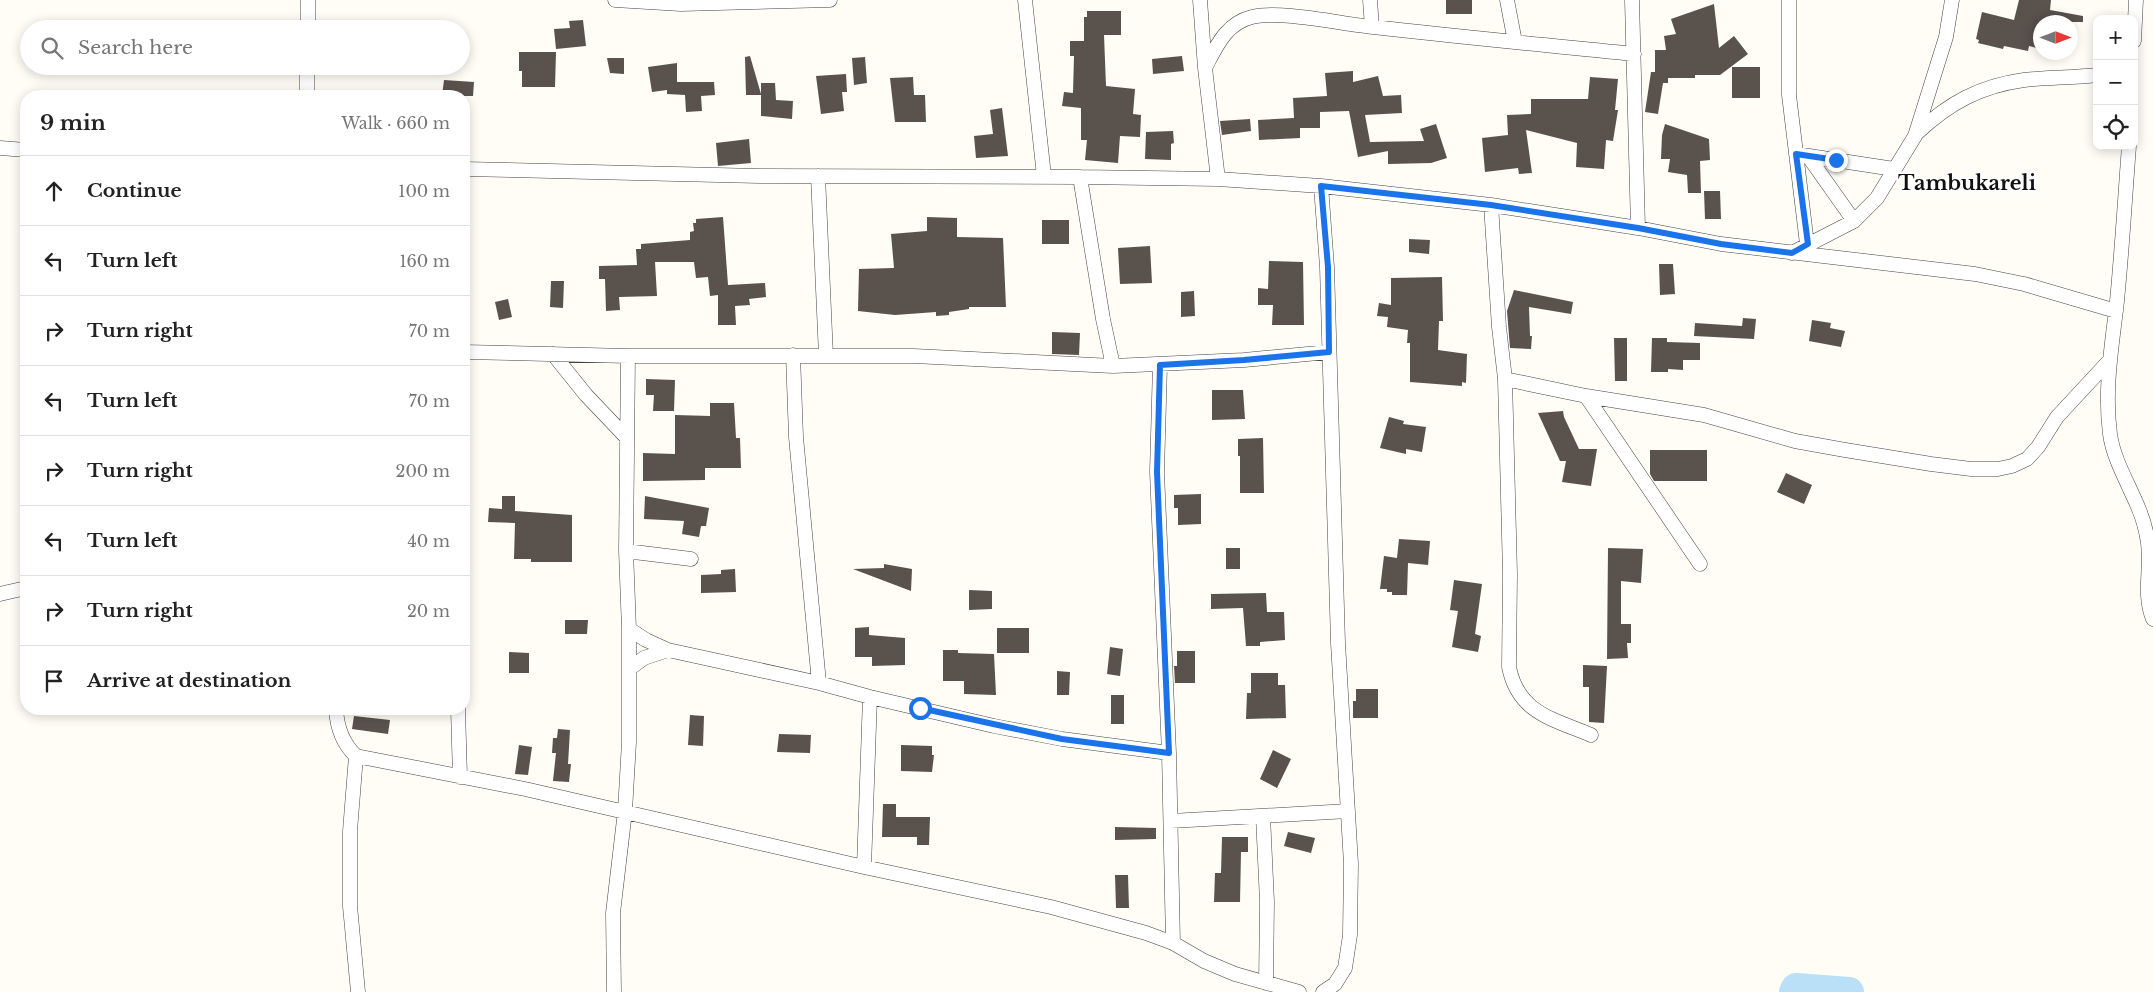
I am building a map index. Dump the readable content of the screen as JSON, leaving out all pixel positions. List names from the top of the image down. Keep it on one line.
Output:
{"districts":["Tambukareli"],"north":"right","page":{"map_buttons":["+","−"],"search":"Search here","heading":["9 min","Walk · 660 m"],"list":[["Continue","100 m"],["Turn left","160 m"],["Turn right","70 m"],["Turn left","70 m"],["Turn right","200 m"],["Turn left","40 m"],["Turn right","20 m"],"Arrive at destination"]}}
